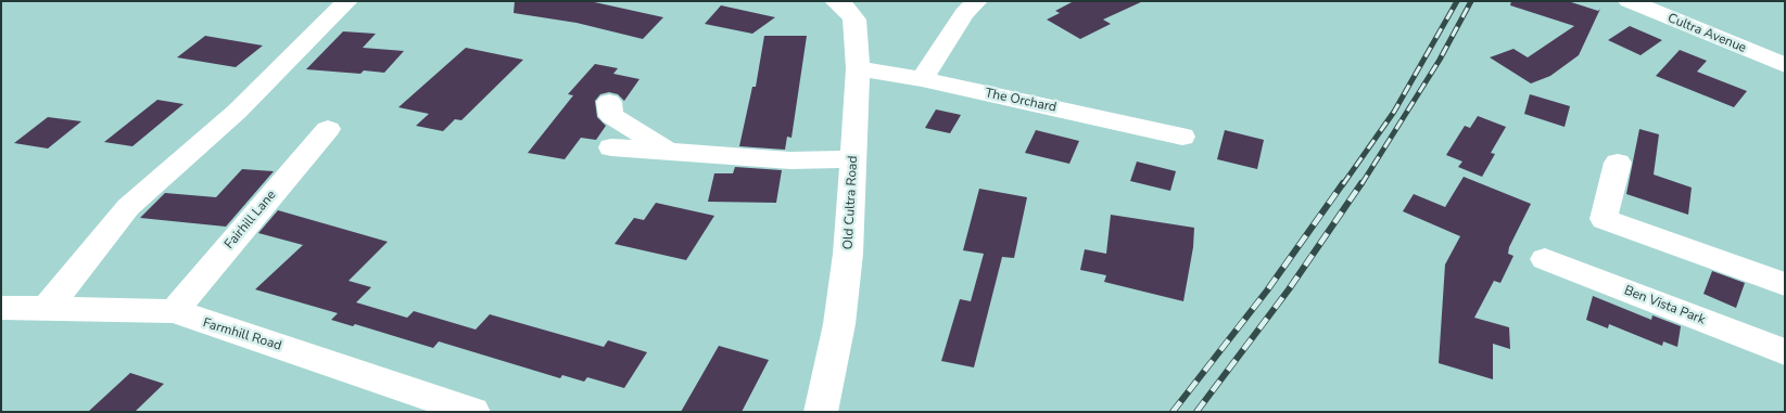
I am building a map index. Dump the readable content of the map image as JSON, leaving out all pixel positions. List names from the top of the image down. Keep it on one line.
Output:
{"streets":{"street":["Cultra Avenue","The Orchard","Old Cultra Road","Fairhill Lane","Ben Vista Park","Farmhill Road"]},"crossings":[["The Orchard","Old Cultra Road"],["Fairhill Lane","Farmhill Road"]]}
